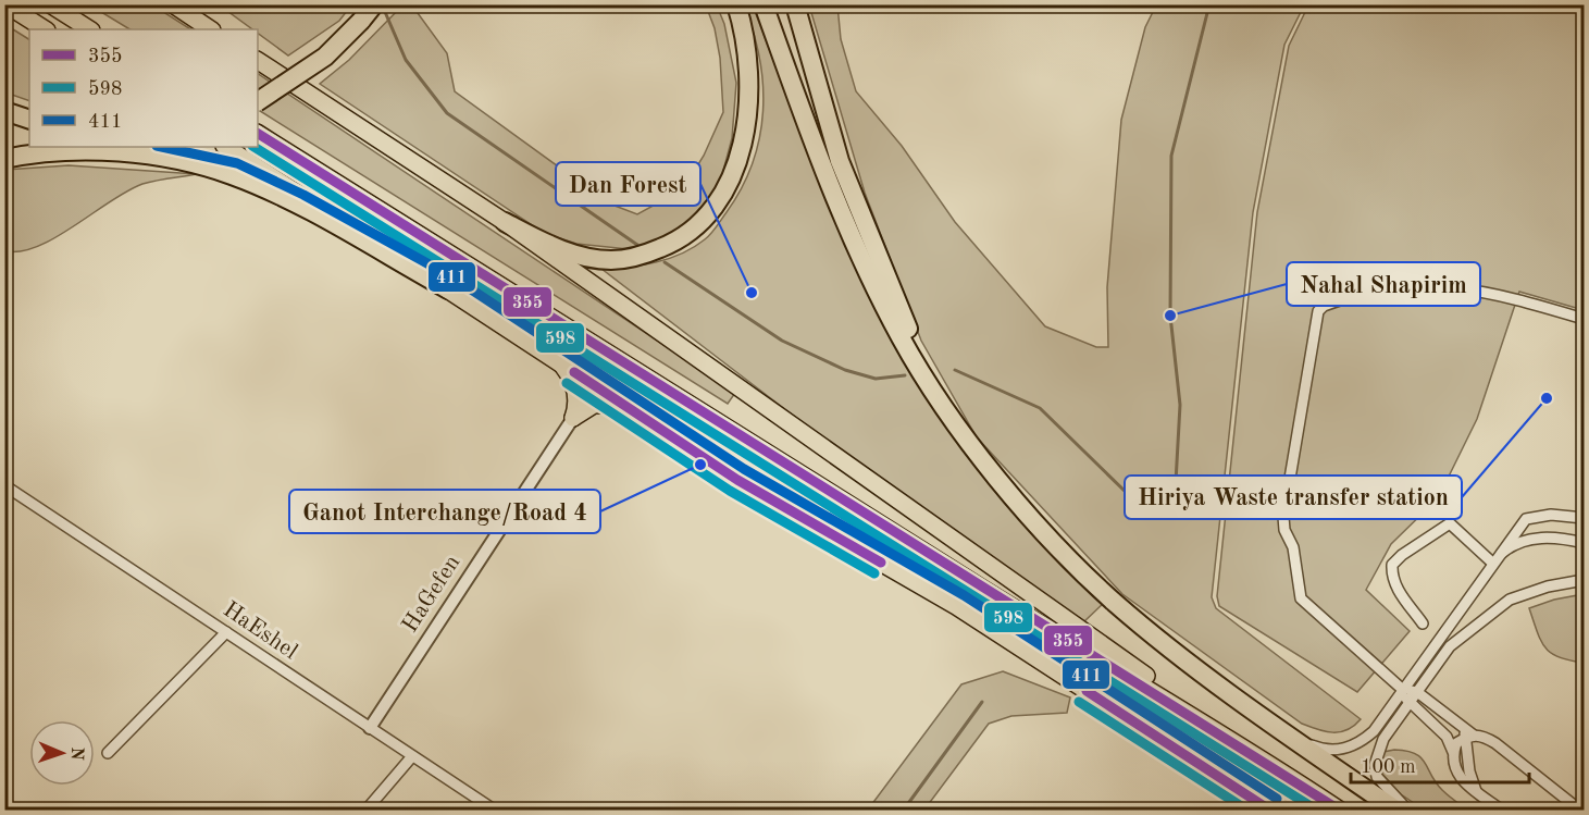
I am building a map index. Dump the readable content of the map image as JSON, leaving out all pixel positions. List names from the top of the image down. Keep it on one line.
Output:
{"streets":{"street":["HaGefen","HaEshel"]},"crossings":[["HaGefen","HaEshel"]],"places":["Dan Forest","Nahal Shapirim","Hiriya Waste transfer station","Ganot Interchange/Road 4"],"lines":["transit line 355","transit line 598","transit line 411"],"legend":["355","598","411"],"scale_bar":"100 m","north":"right"}
